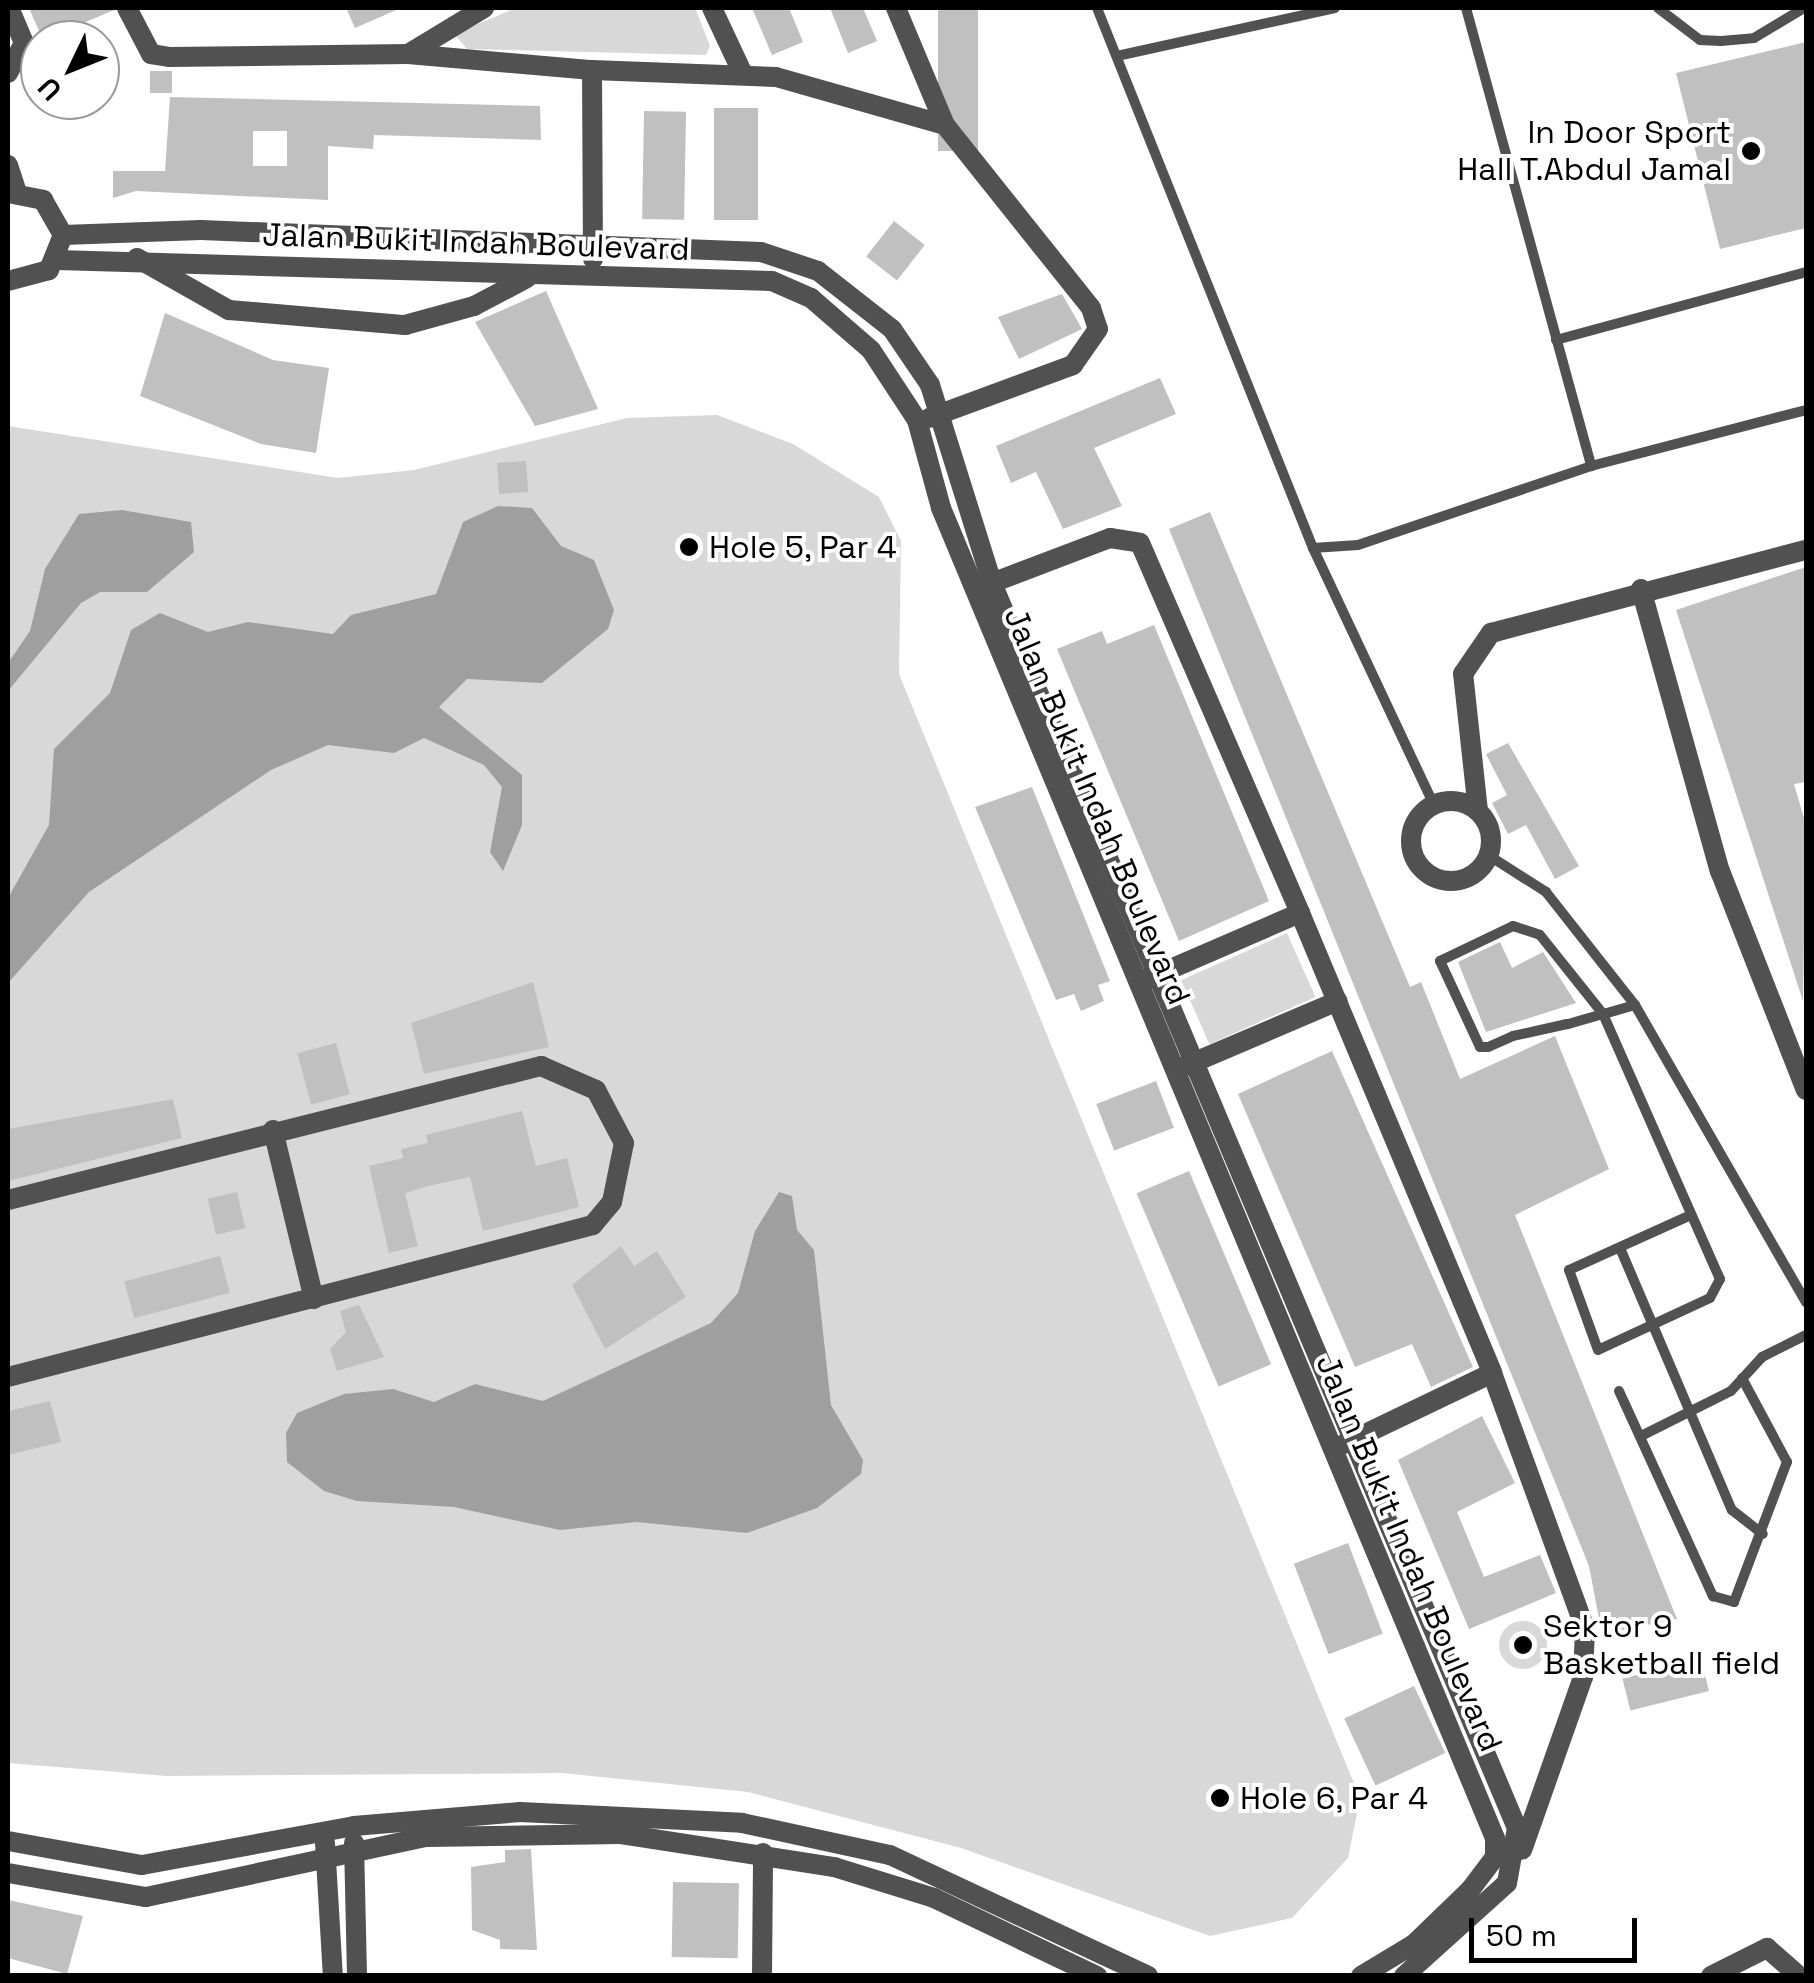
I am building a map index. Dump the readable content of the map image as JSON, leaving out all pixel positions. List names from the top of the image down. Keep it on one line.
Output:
{"streets":{"street":["Jalan Bukit Indah Boulevard"]},"places":["In Door Sport Hall T.Abdul Jamal","Hole 5, Par 4","Sektor 9 Basketball field","Hole 6, Par 4"],"scale_bar":"50 m","north":"bottom left"}
